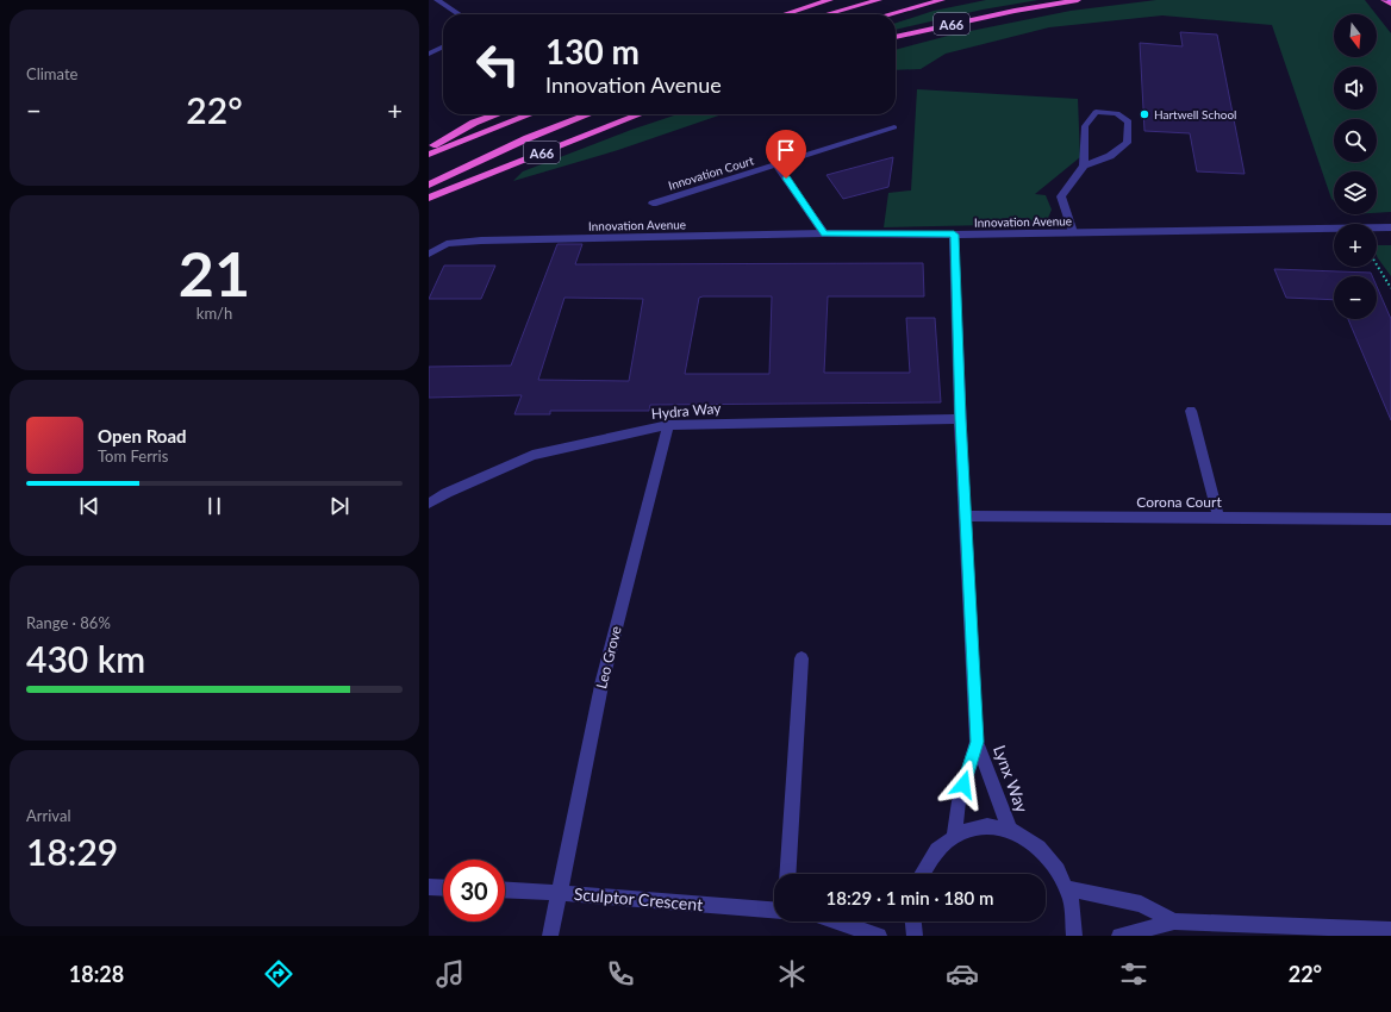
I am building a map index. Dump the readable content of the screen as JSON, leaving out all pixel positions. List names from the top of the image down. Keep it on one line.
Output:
{"streets":{"highway":["A66"],"street":["Innovation Court","Innovation Avenue","Hydra Way","Corona Court","Leo Grove","Lynx Way","Sculptor Crescent"]},"crossings":[["Innovation Avenue","Lynx Way"],["Hydra Way","Leo Grove"],["Hydra Way","Lynx Way"],["Corona Court","Lynx Way"],["Leo Grove","Sculptor Crescent"]],"places":["Hartwell School"],"north":"bottom","page":{"tile":["Climate",["21","km/h"],["Range · 86%","430 km"],["Arrival","18:29"]],"map_buttons":["+","−"],"turn":["130 m","Innovation Avenue"],"heat":["−","22°","+"],"song":["Open Road","Tom Ferris"],"limit":"30","trip":"18:29 · 1 min · 180 m","tabs":["18:28","22°"]}}
